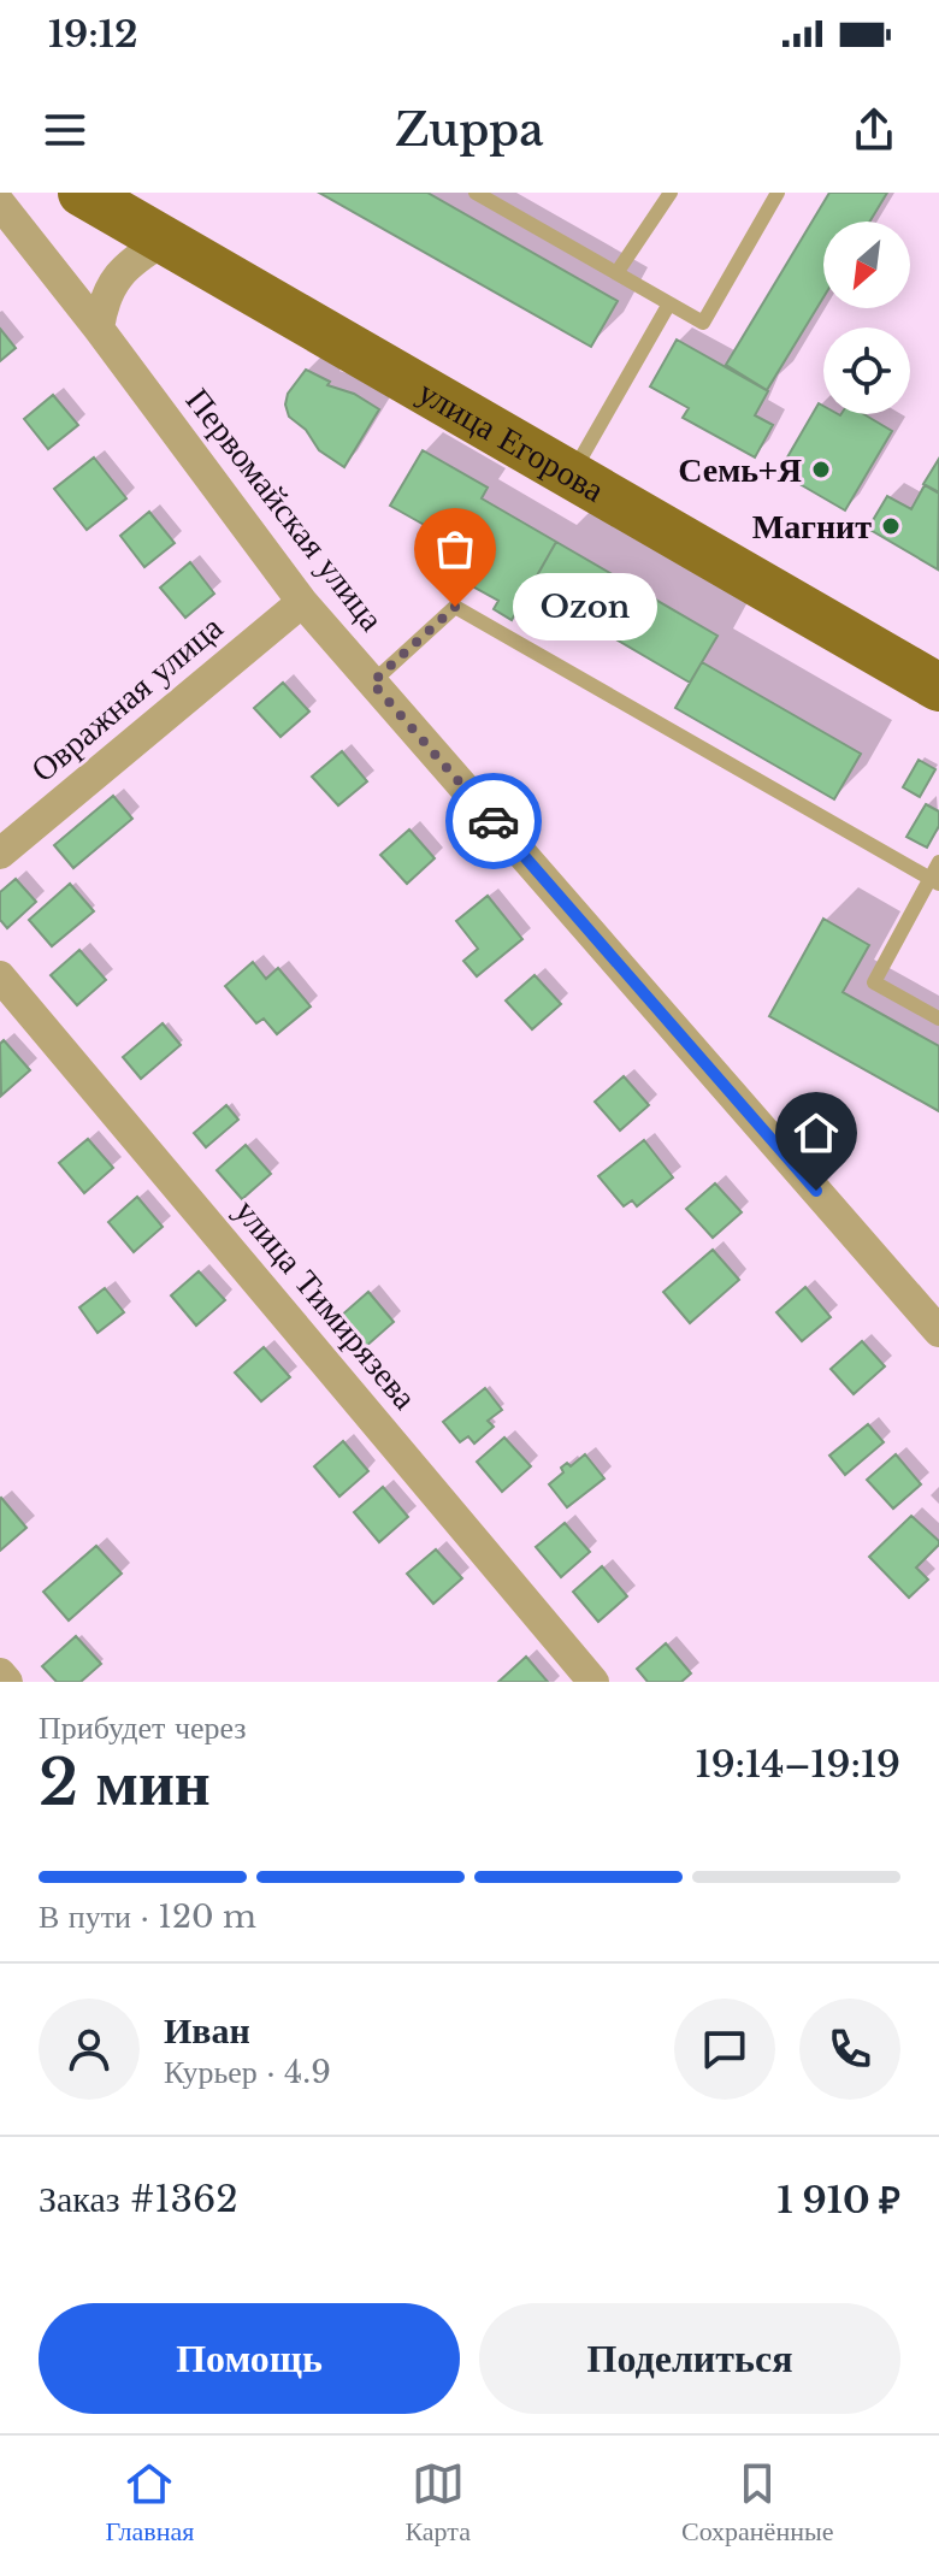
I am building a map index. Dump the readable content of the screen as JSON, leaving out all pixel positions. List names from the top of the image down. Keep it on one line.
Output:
{"streets":{"main road":["улица Егорова"],"street":["Первомайская улица","Овражная улица","улица Тимирязева"]},"crossings":[["Первомайская улица","Овражная улица"]],"places":["Семь+Я","Магнит","Ozon"],"north":"bottom left","page":{"status":"19:12","header":"Zuppa","bubble":"Ozon","heading":["2 мин","Прибудет через","19:14–19:19"],"panel":["Иван","Курьер · 4.9","Заказ #1362","1 910 ₽"],"bar":"В пути · 120 m","buttons":["Помощь","Поделиться"],"tabs":["Главная","Карта","Сохранённые"]}}
